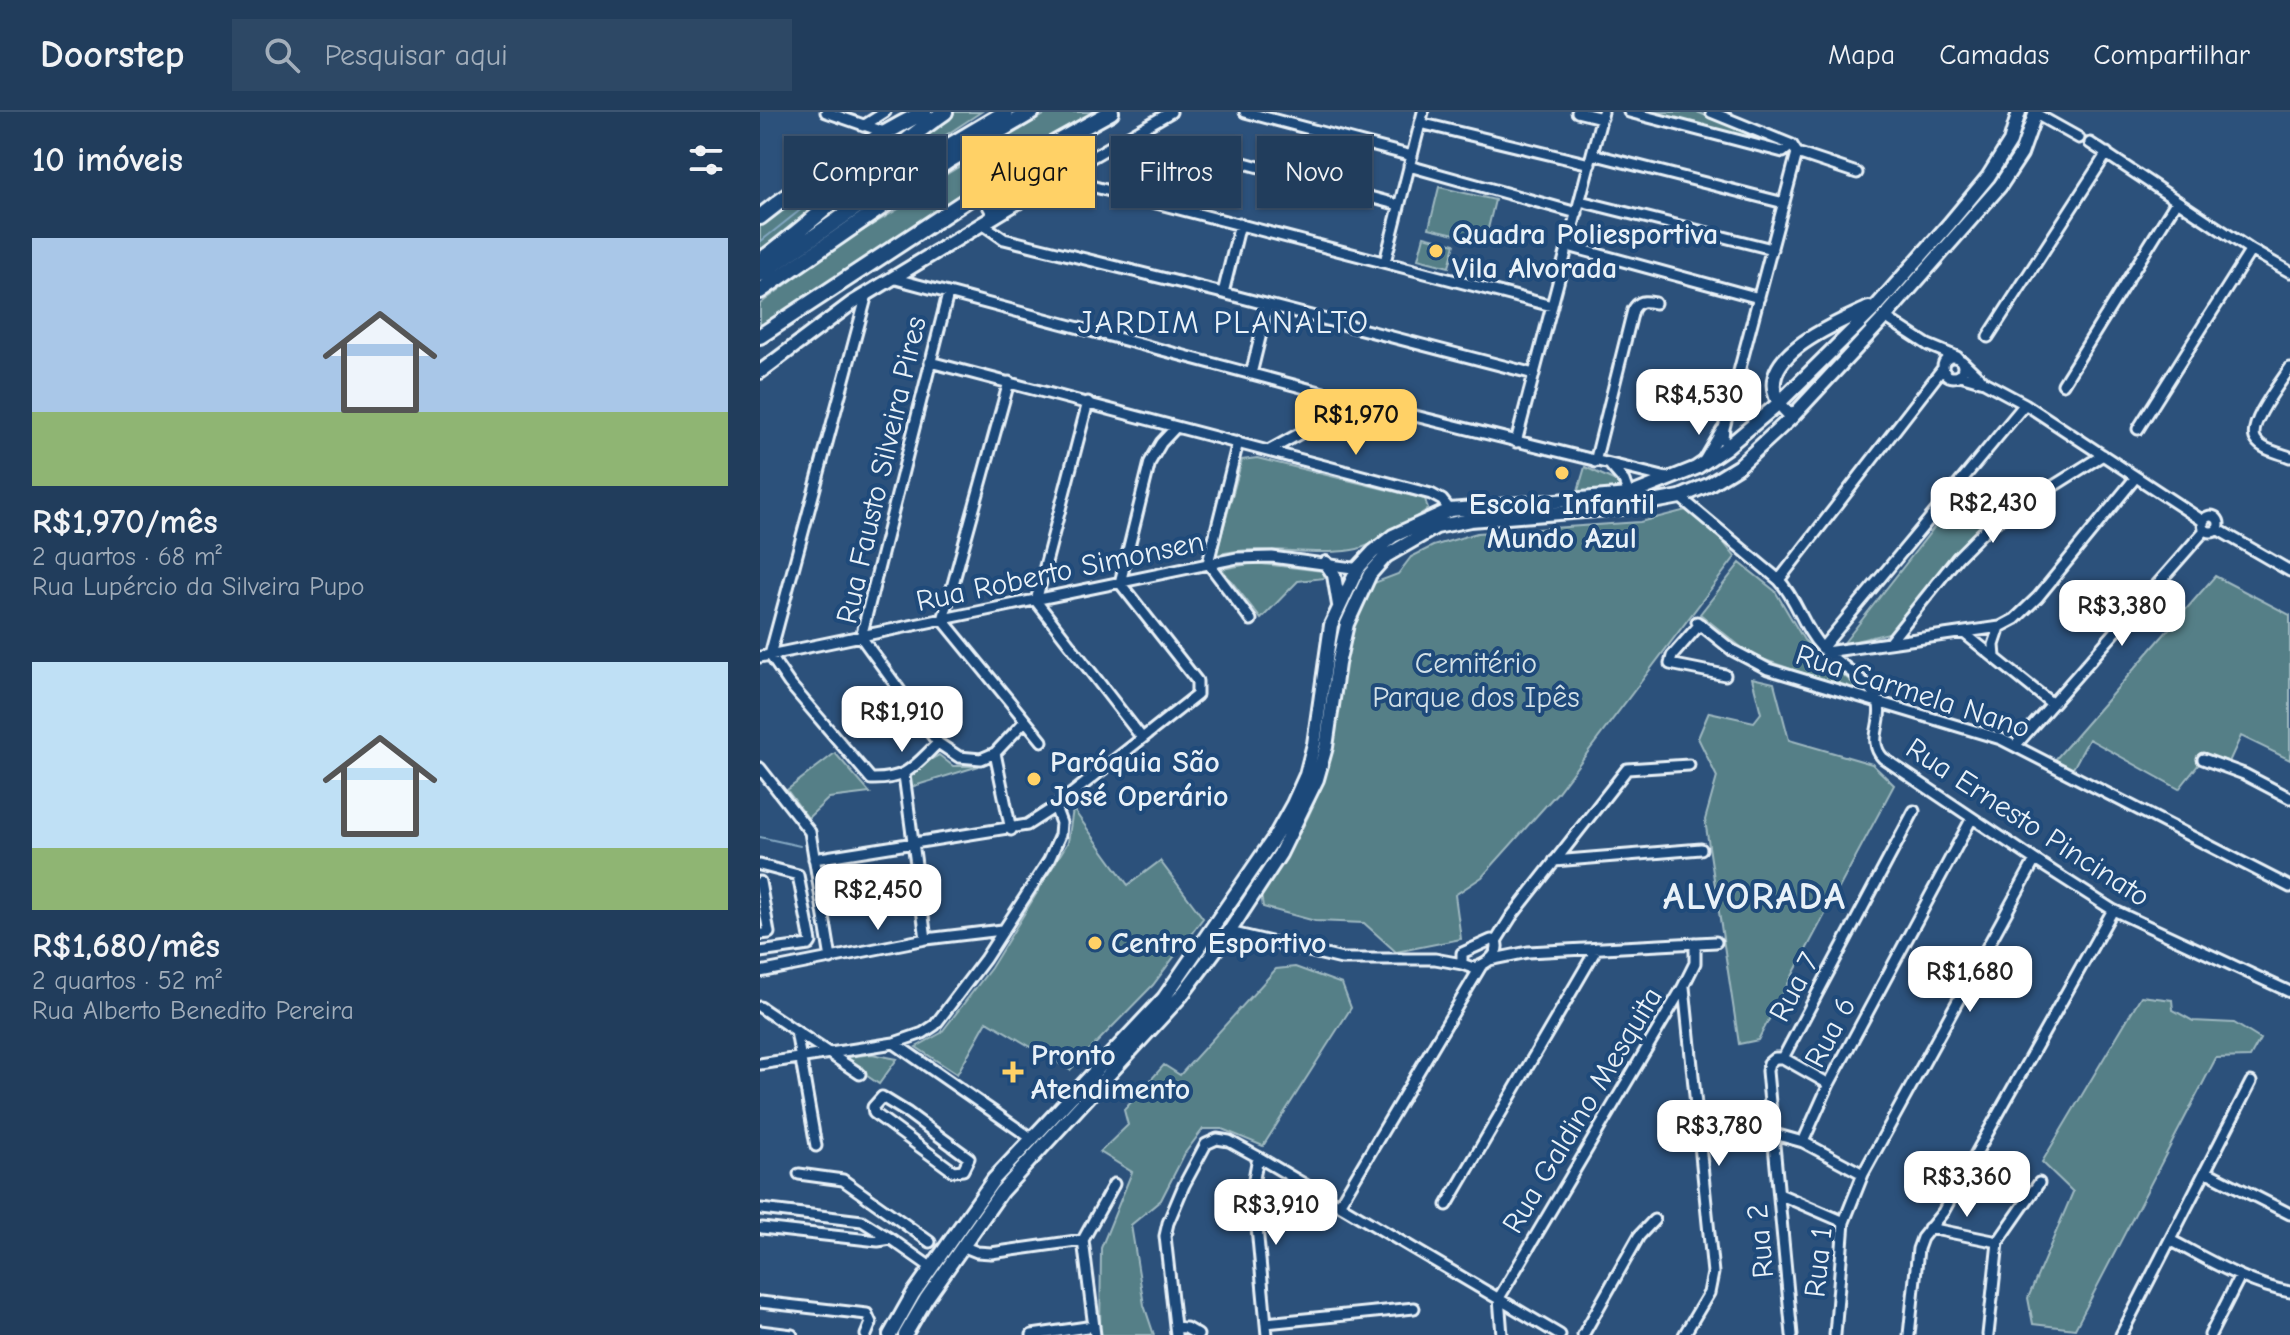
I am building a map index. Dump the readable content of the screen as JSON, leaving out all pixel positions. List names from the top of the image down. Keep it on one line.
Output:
{"streets":{"street":["Rua Fausto Silveira Pires","Rua Roberto Simonsen","Rua Carmela Nano","Rua Ernesto Pincinato","Rua 7","Rua 6","Rua Galdino Mesquita","Rua 2","Rua 1"]},"crossings":[["Rua Fausto Silveira Pires","Rua Roberto Simonsen"],["Rua Carmela Nano","Rua Ernesto Pincinato"],["Rua Ernesto Pincinato","Rua 6"],["Rua Ernesto Pincinato","Rua 1"],["Rua 7","Rua 2"]],"districts":["JARDIM PLANALTO","ALVORADA"],"parks":["Cemitério Parque dos Ipês"],"places":{"other":["Quadra Poliesportiva Vila Alvorada","Escola Infantil Mundo Azul","Paróquia São José Operário","Centro Esportivo"],"health":["Pronto Atendimento"]},"page":{"header":"Doorstep","search":"Pesquisar aqui","nav":["Mapa","Camadas","Compartilhar"],"heading":"10 imóveis","chip":["Comprar","Alugar","Filtros","Novo"],"list":[{"name":"R$1,970/mês","note":"2 quartos · 68 m² · Rua Lupércio da Silveira Pupo"},{"name":"R$1,680/mês","note":"2 quartos · 52 m² · Rua Alberto Benedito Pereira"}],"price":["R$4,530","R$1,970","R$2,430","R$3,380","R$1,910","R$2,450","R$1,680","R$3,780","R$3,360","R$3,910"]}}
